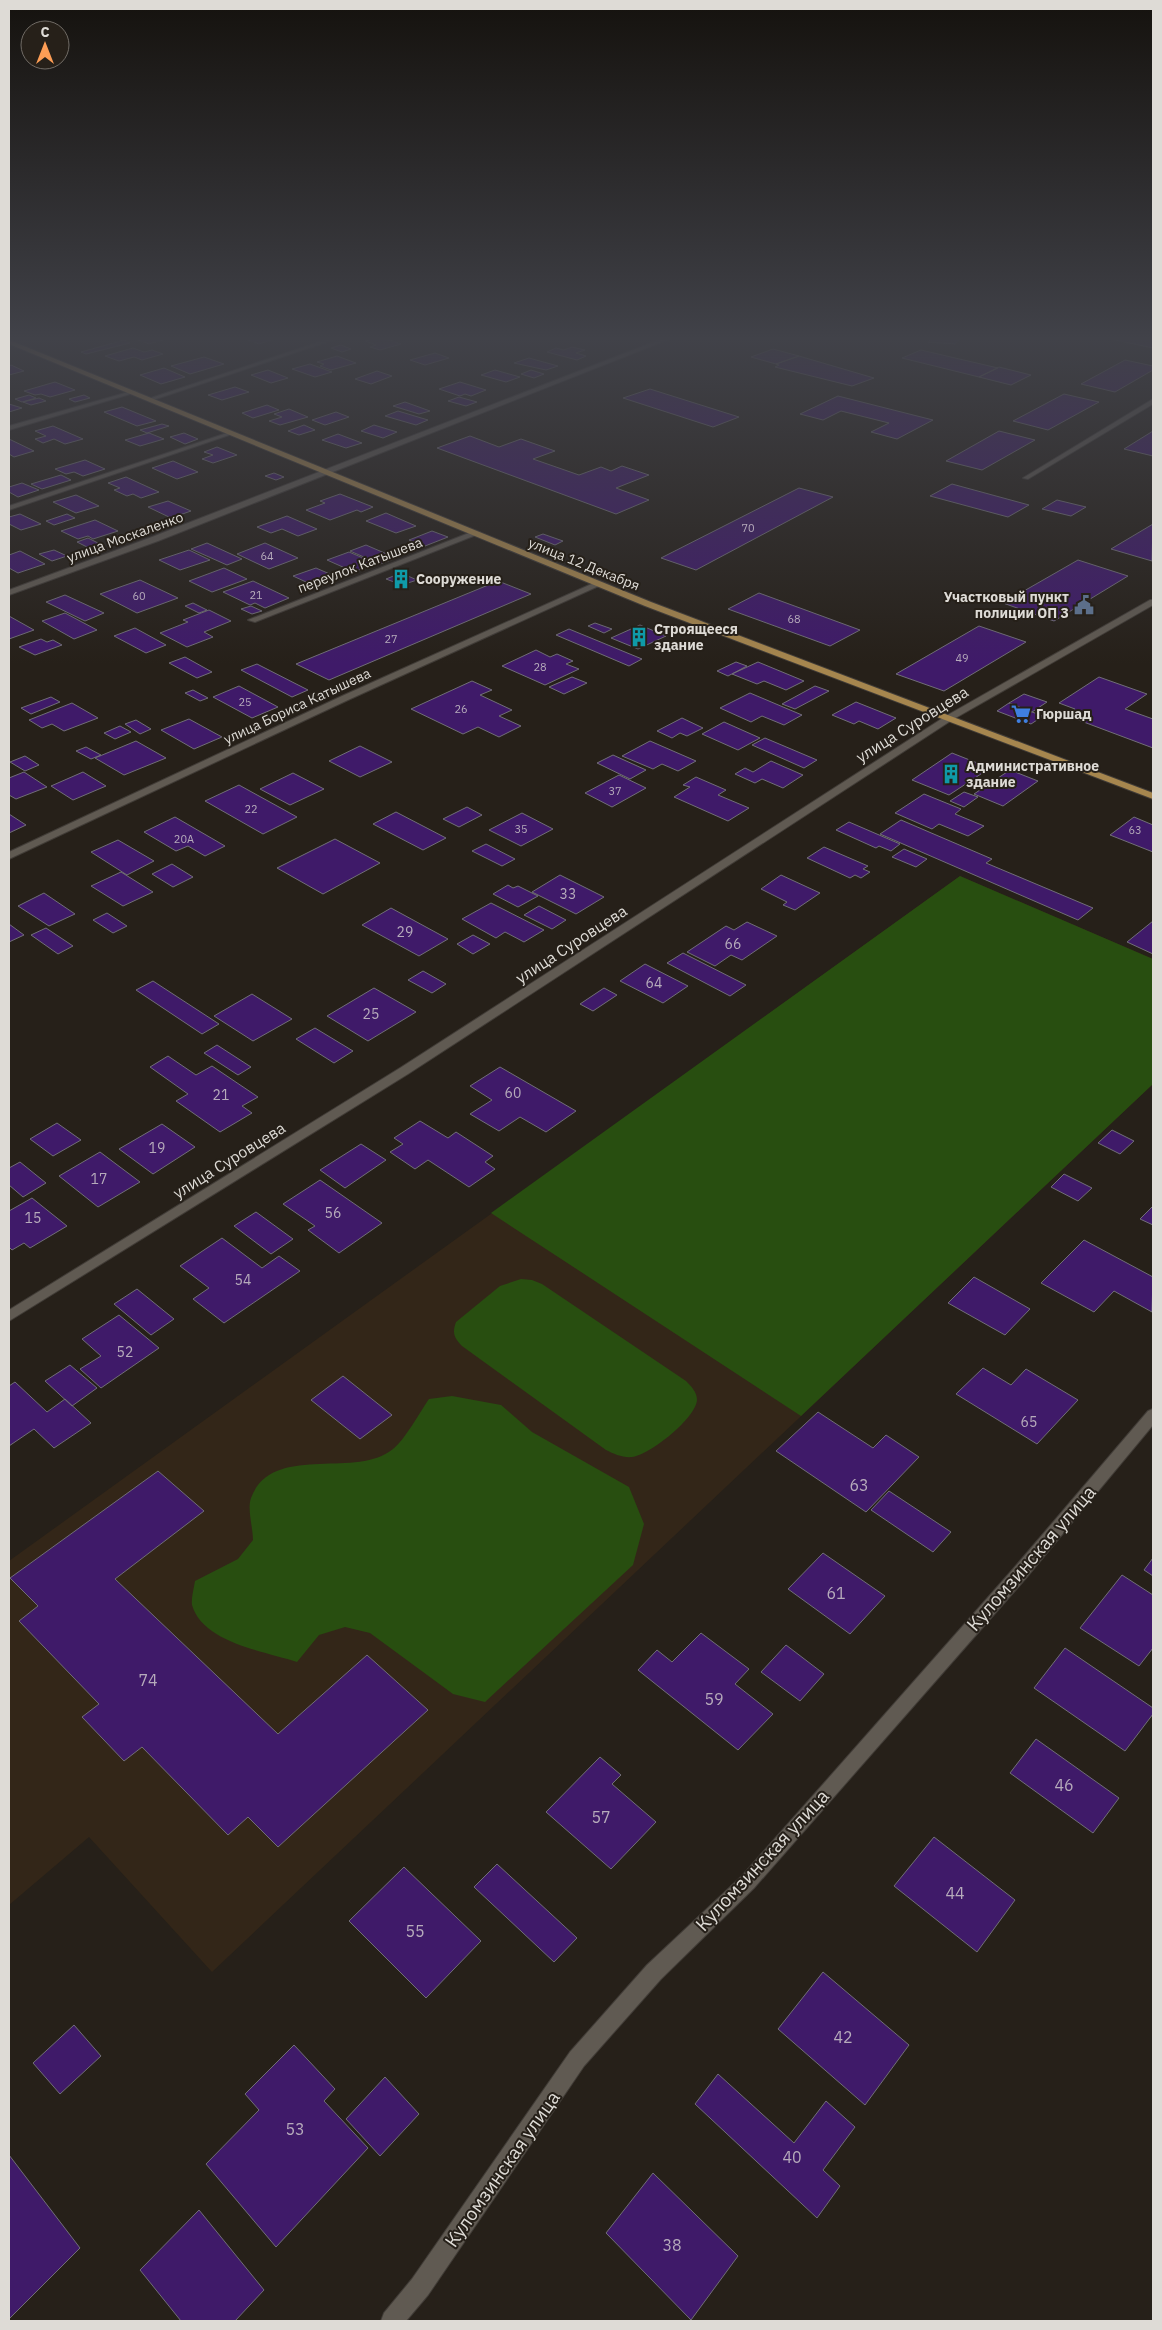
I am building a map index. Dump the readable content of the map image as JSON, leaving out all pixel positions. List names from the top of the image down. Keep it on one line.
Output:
{"streets":{"main road":["улица 12 Декабря"],"street":["улица Москаленко","переулок Катышева","улица Бориса Катышева","улица Суровцева","Куломзинская улица"]},"crossings":[["улица Москаленко","улица 12 Декабря"],["улица 12 Декабря","переулок Катышева"],["улица 12 Декабря","улица Бориса Катышева"],["улица 12 Декабря","улица Суровцева"]],"places":{"building":["Сооружение","Строящееся здание","Административное здание"],"public building":["Участковый пункт полиции ОП 3"],"supermarket":["Гюршад"]},"house_numbers":["70","64","21","60","68","27","49","28","25","26","37","22","35","63","20А","33","29","66","64","25","60","21","19","17","56","15","54","52","65","63","61","74","59","46","57","44","55","42","53","40","38"],"north":"top"}
